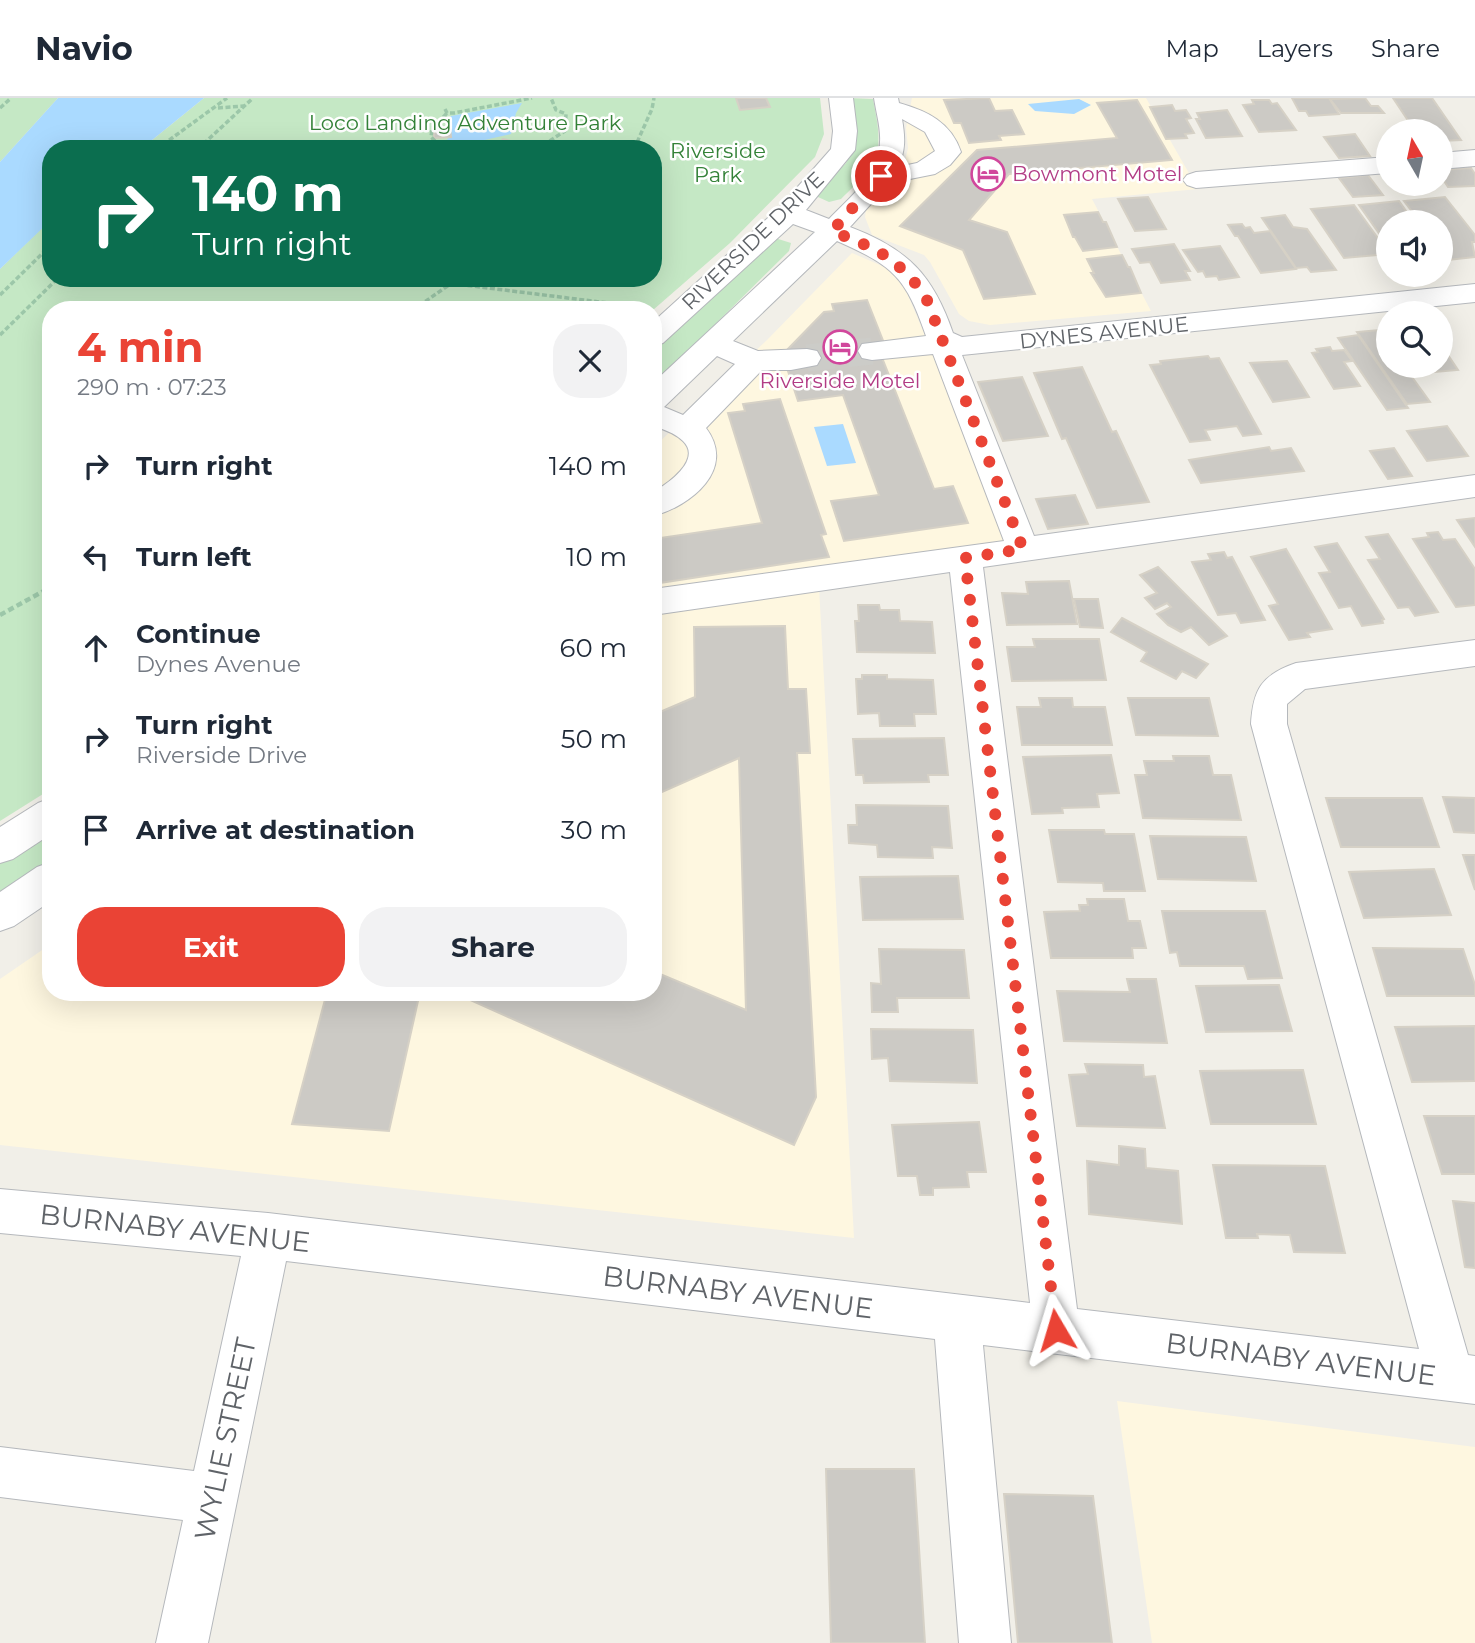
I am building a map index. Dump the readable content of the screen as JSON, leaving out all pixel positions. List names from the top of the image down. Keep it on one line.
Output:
{"streets":{"street":["RIVERSIDE DRIVE","DYNES AVENUE","BURNABY AVENUE","WYLIE STREET"]},"crossings":[["BURNABY AVENUE","WYLIE STREET"]],"parks":["Loco Landing Adventure Park","Riverside Park"],"places":{"hotel":["Bowmont Motel","Riverside Motel"]},"north":"top","page":{"header":"Navio","nav":["Map","Layers","Share"],"turn":["140 m","Turn right"],"heading":["4 min","290 m · 07:23"],"list":[{"name":"Turn right","value":"140 m"},{"name":"Turn left","value":"10 m"},{"name":"Continue","note":"Dynes Avenue","value":"60 m"},{"name":"Turn right","note":"Riverside Drive","value":"50 m"},{"name":"Arrive at destination","value":"30 m"}],"buttons":["Exit","Share"]}}
